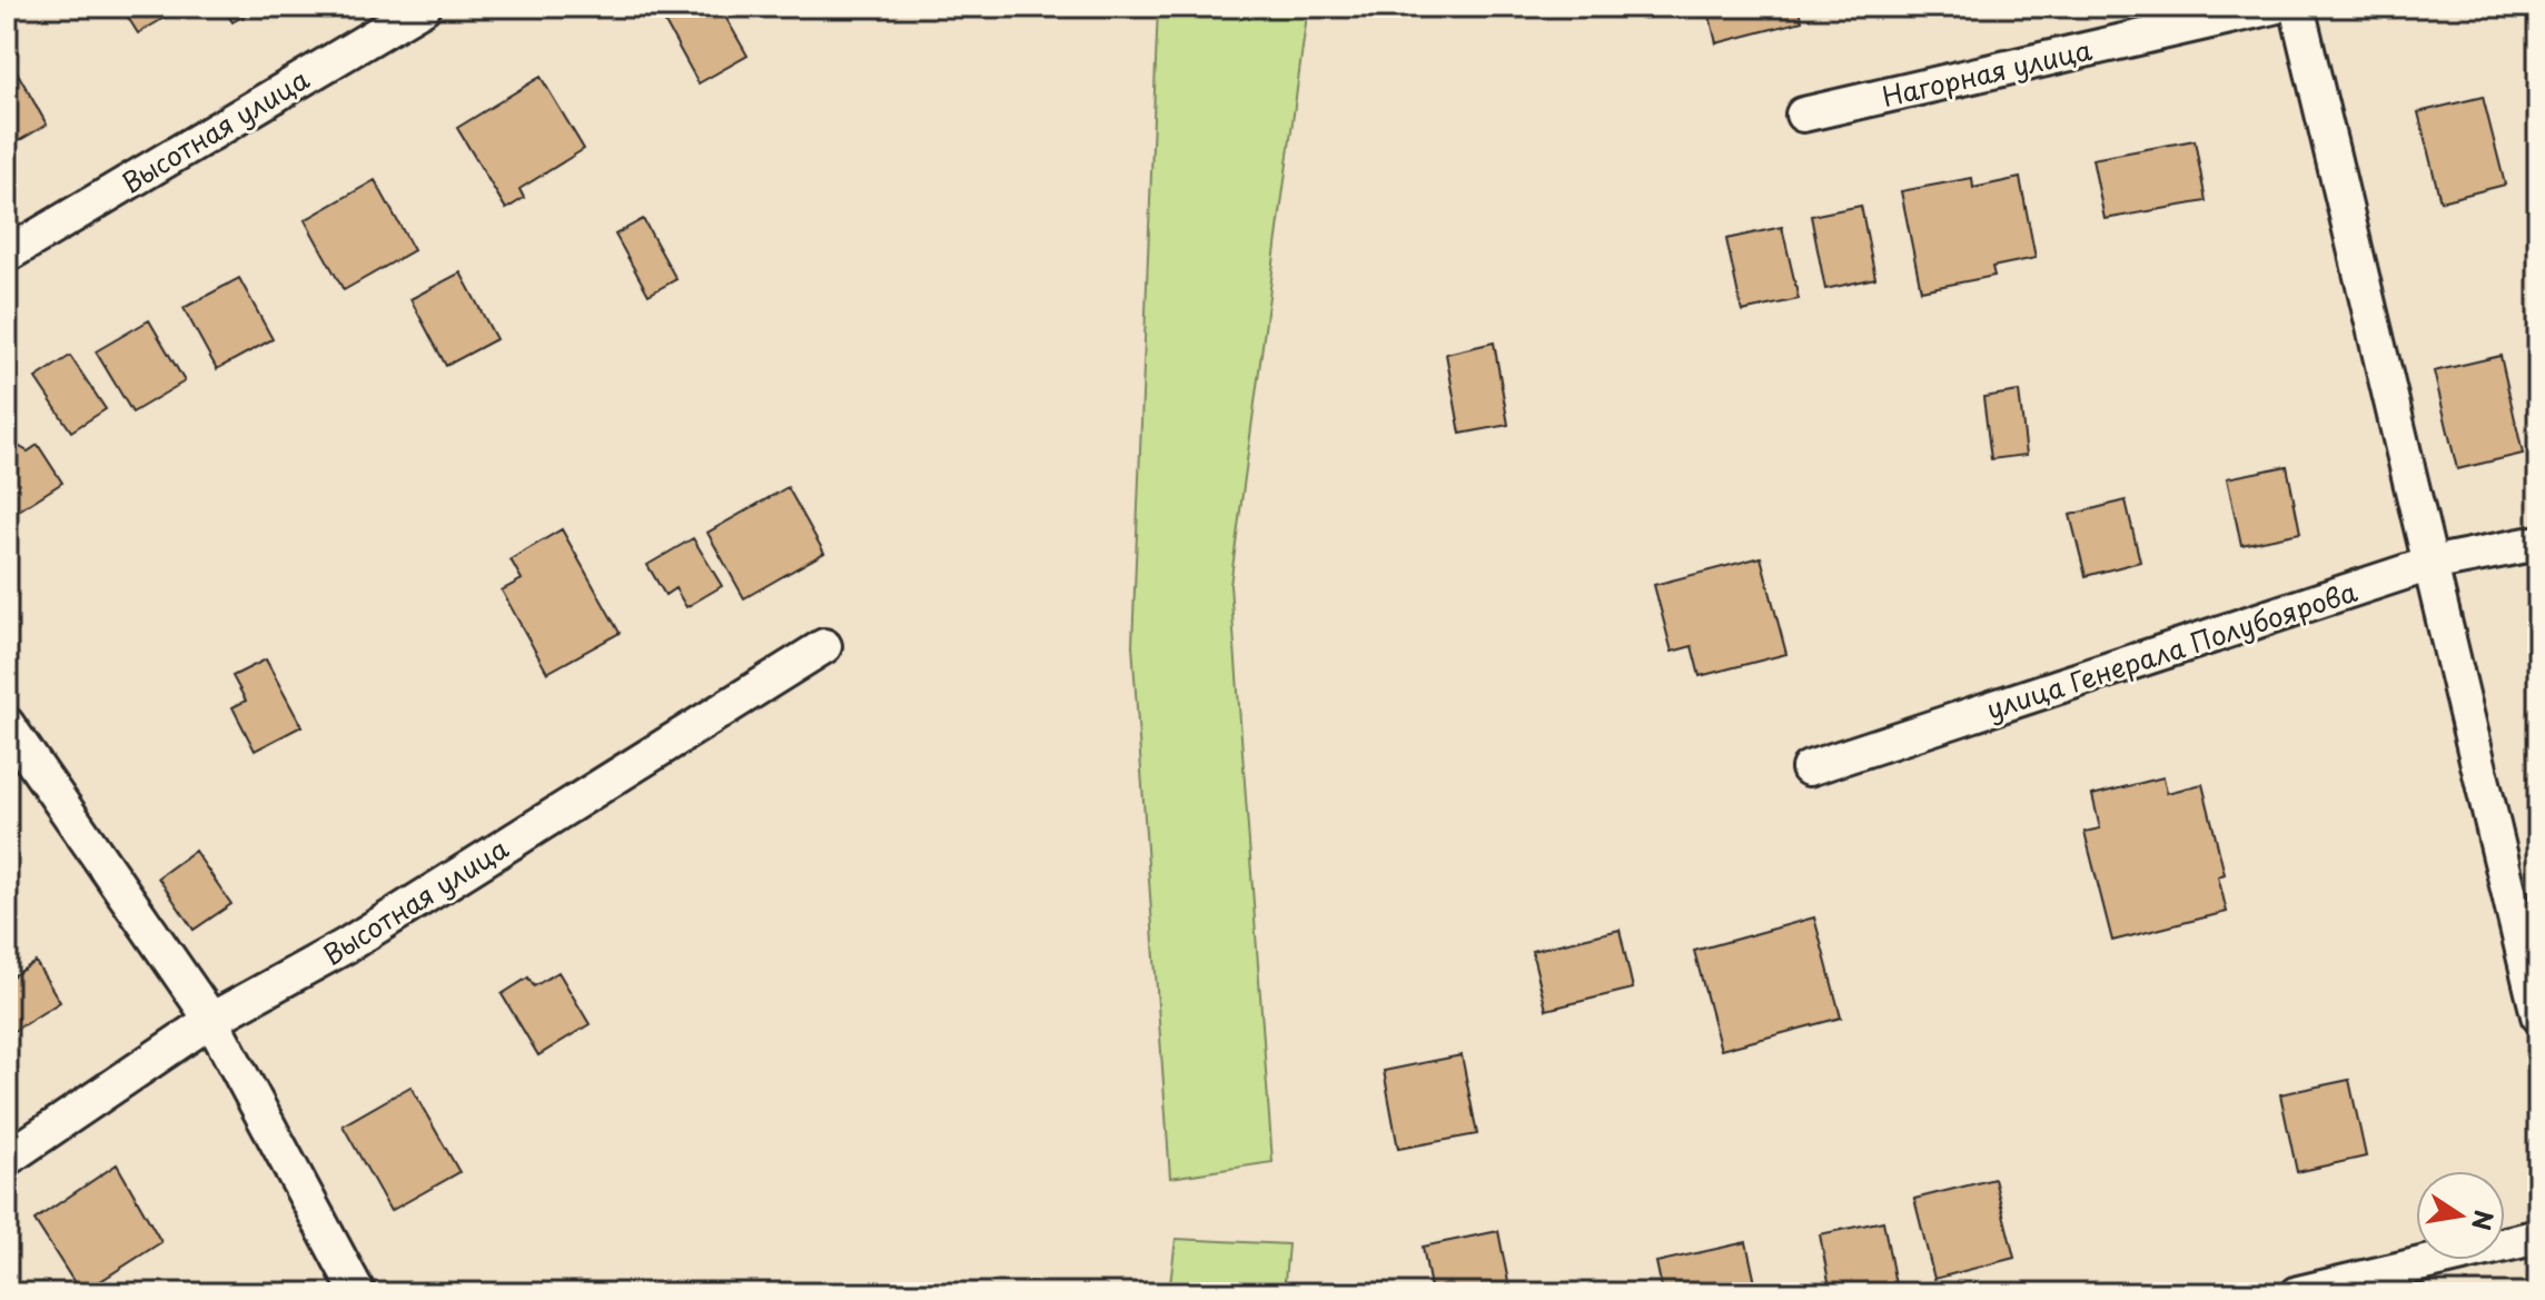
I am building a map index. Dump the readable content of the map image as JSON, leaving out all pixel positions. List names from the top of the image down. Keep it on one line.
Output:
{"streets":{"street":["Нагорная улица","Высотная улица","улица Генерала Полубоярова"]},"north":"right"}
